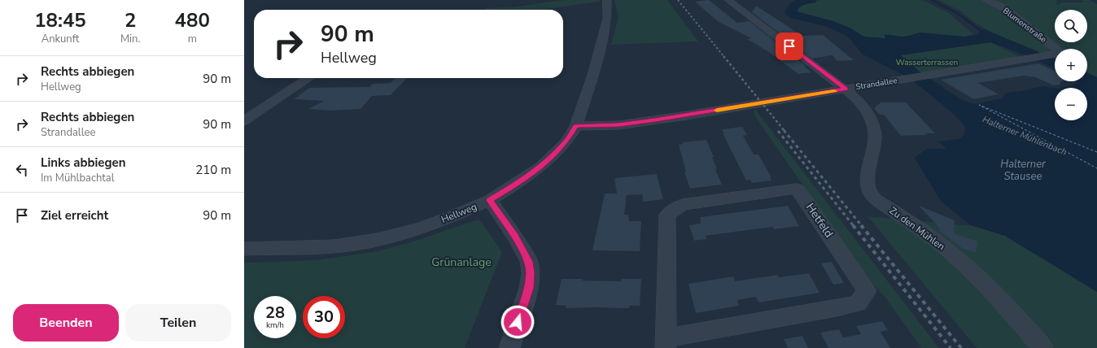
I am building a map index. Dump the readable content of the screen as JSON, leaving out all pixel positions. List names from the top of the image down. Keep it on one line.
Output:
{"streets":{"street":["Blumenstraße","Strandallee","Hellweg","Hetfeld","Zu den Mühlen"]},"crossings":[["Strandallee","Hellweg"],["Strandallee","Zu den Mühlen"]],"water":["Halterner Mühlenbach","Halterner Stausee"],"parks":["Wasserterrassen","Grünanlage"],"page":{"eta":["18:45","Ankunft","2","Min.","480","m"],"map_buttons":["+","−"],"turn":["90 m","Hellweg"],"list":[{"name":"Rechts abbiegen","note":"Hellweg","value":"90 m"},{"name":"Rechts abbiegen","note":"Strandallee","value":"90 m"},{"name":"Links abbiegen","note":"Im Mühlbachtal","value":"210 m"},{"name":"Ziel erreicht","value":"90 m"}],"speed":"28 km/h","limit":"30","buttons":["Beenden","Teilen"]}}
